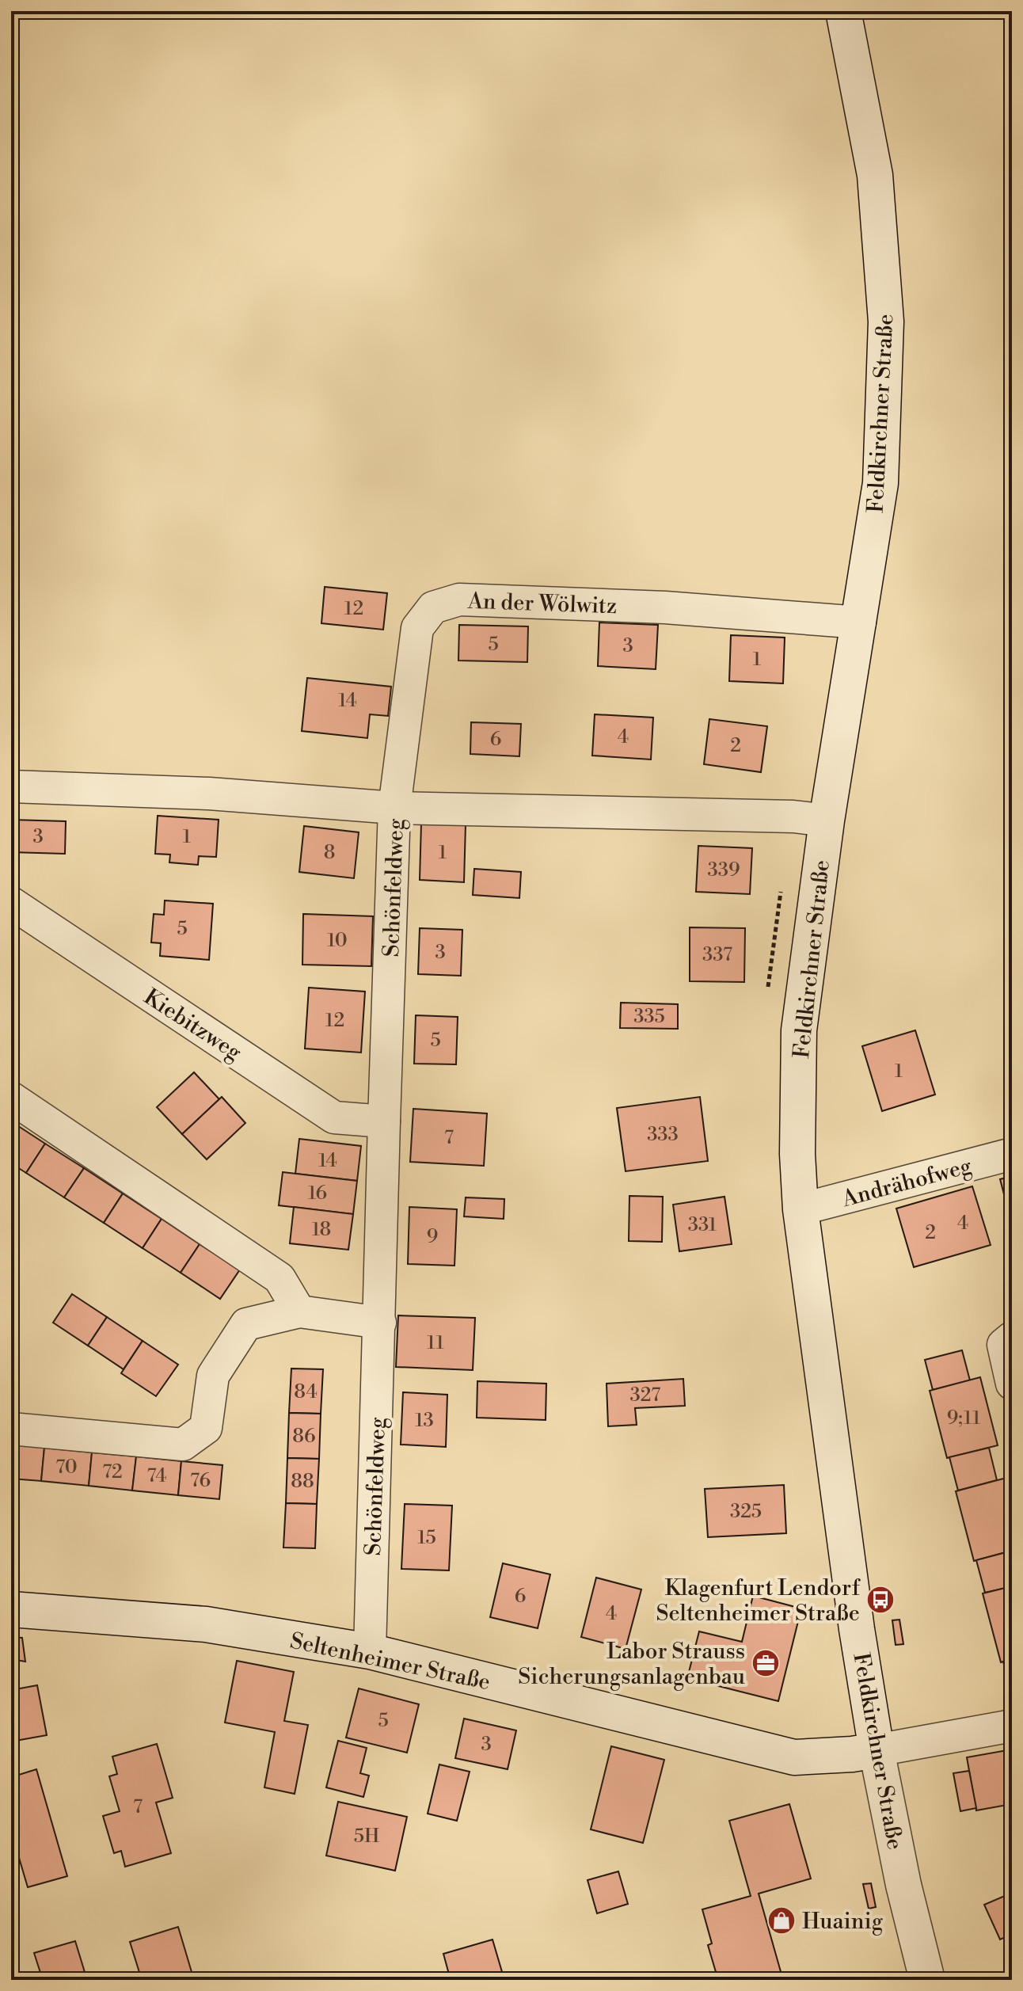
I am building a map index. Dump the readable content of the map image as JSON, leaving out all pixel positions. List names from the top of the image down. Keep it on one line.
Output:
{"streets":{"main road":["Feldkirchner Straße","Seltenheimer Straße"],"street":["An der Wölwitz","Schönfeldweg","Kiebitzweg","Andrähofweg"]},"crossings":[["Feldkirchner Straße","An der Wölwitz"],["Feldkirchner Straße","Schönfeldweg"],["Feldkirchner Straße","Andrähofweg"],["Feldkirchner Straße","Seltenheimer Straße"],["An der Wölwitz","Schönfeldweg"],["Schönfeldweg","Kiebitzweg"],["Schönfeldweg","Seltenheimer Straße"]],"places":{"bus stop":["Klagenfurt Lendorf Seltenheimer Straße"],"office":["Labor Strauss Sicherungsanlagenbau"],"shop":["Huainig"]},"house_numbers":["12","5","3","1","14","4","6","2","3","1","8","1","339","5","10","3","337","335","12","5","1","333","7","14","16","4","331","18","2","9","11","84","327","9;11","13","86","70","72","74","76","88","325","15","6","4","5","3","7","5H"]}
